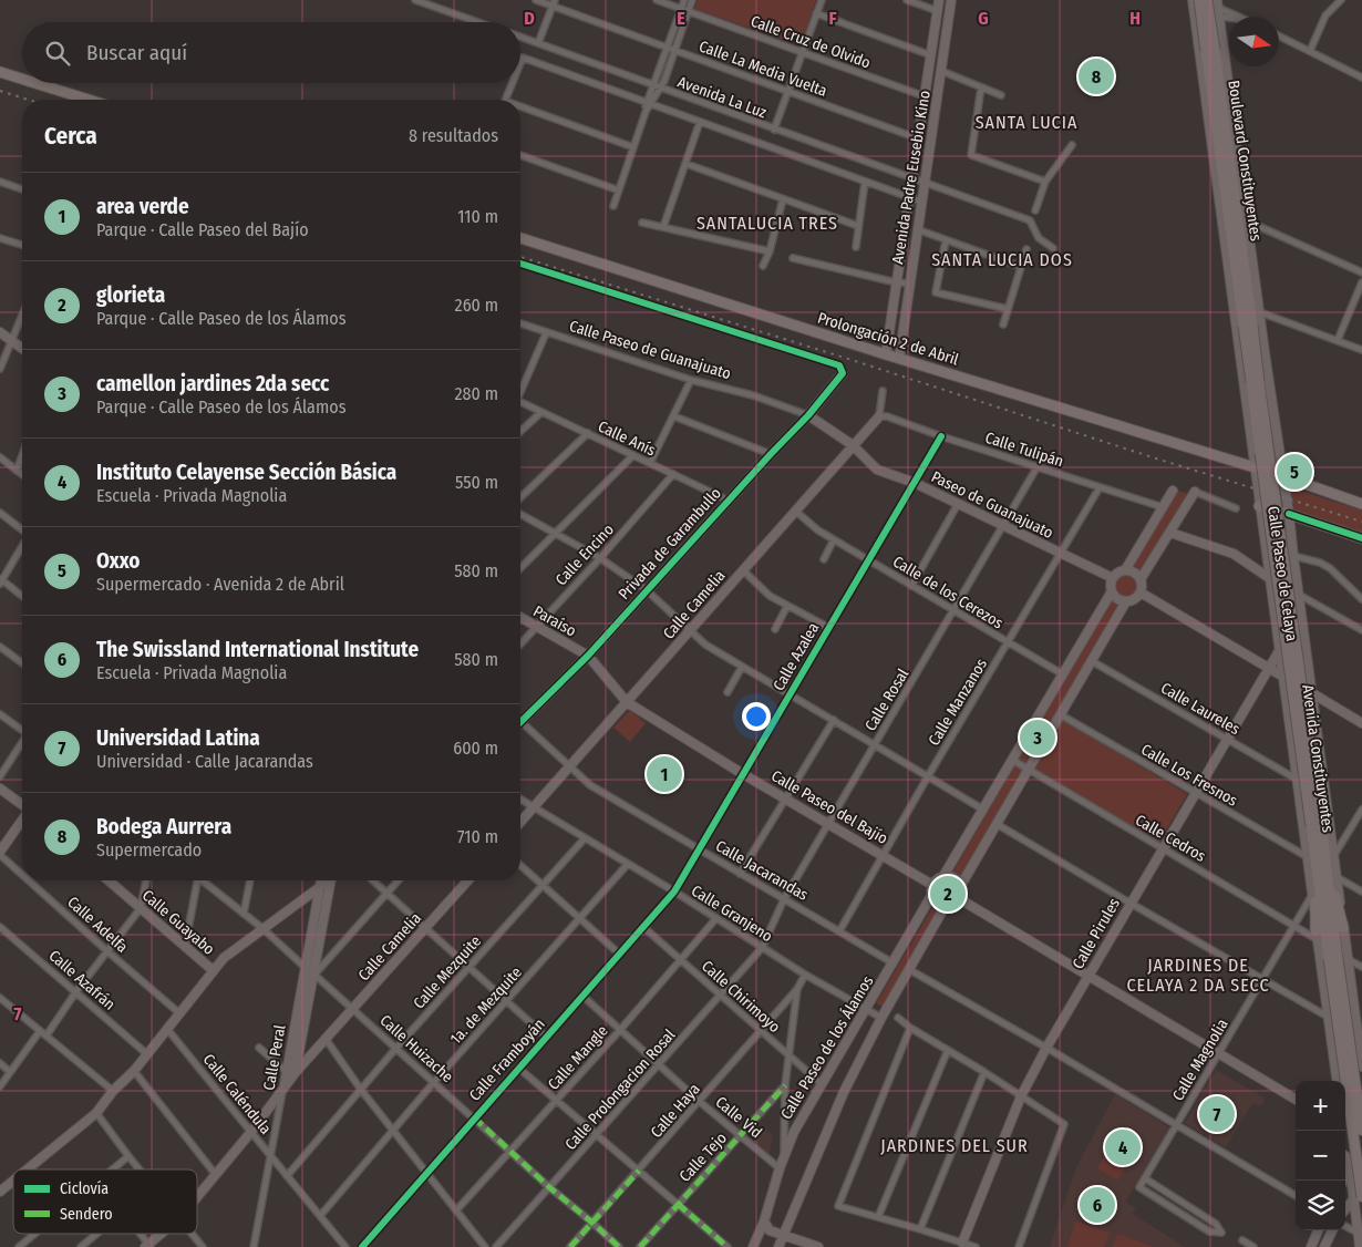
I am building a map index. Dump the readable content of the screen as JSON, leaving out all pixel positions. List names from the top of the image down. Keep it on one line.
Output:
{"streets":{"main road":["Boulevard Constituyentes","Avenida Padre Eusebio Kino","Prolongación 2 de Abril","Paseo de Guanajuato","Privada de Garambullo","Calle Paseo de Celaya","Calle Camelia","Paraíso","Avenida Constituyentes","Calle Paseo del Bajío","Calle Guayabo","Calle Pirules","Calle Paseo de los Álamos","Calle Peral"],"street":["Calle Cruz de Olvido","Calle La Media Vuelta","Avenida La Luz","Calle Paseo de Guanajuato","Calle Anís","Calle Tulipán","Calle Encino","Calle de los Cerezos","Calle Azalea","Calle Rosal","Calle Manzanos","Calle Laureles","Calle Los Fresnos","Calle Cedros","Calle Jacarandas","Calle Granjeno","Calle Adelfa","Calle Mezquite","Calle Azafrán","Calle Chirimoyo","1a. de Mezquite","Calle Huizache","Calle Mangle","Calle Framboyán","Calle Magnolia","Calle Prolongacion Rosal","Calle Caléndula","Calle Haya","Calle Vid","Calle Tejo"]},"crossings":[["Calle Cruz de Olvido","Avenida Padre Eusebio Kino"],["Calle La Media Vuelta","Avenida Padre Eusebio Kino"],["Avenida La Luz","Avenida Padre Eusebio Kino"],["Boulevard Constituyentes","Calle Paseo de Celaya"],["Boulevard Constituyentes","Avenida Constituyentes"],["Avenida Padre Eusebio Kino","Prolongación 2 de Abril"],["Prolongación 2 de Abril","Calle Paseo de Celaya"],["Calle Paseo de Guanajuato","Paseo de Guanajuato"],["Calle Paseo de Guanajuato","Privada de Garambullo"],["Calle Anís","Privada de Garambullo"],["Calle Anís","Calle Encino"],["Calle Tulipán","Calle Camelia"],["Calle Tulipán","Calle Azalea"],["Calle Tulipán","Calle Rosal"],["Calle Tulipán","Calle Manzanos"],["Paseo de Guanajuato","Privada de Garambullo"],["Paseo de Guanajuato","Calle Camelia"],["Paseo de Guanajuato","Calle Azalea"],["Paseo de Guanajuato","Calle Rosal"],["Paseo de Guanajuato","Calle Manzanos"],["Privada de Garambullo","Paraíso"],["Privada de Garambullo","Calle Jacarandas"],["Calle Encino","Paraíso"],["Calle Paseo de Celaya","Calle Laureles"],["Calle Paseo de Celaya","Avenida Constituyentes"],["Calle Paseo de Celaya","Calle Los Fresnos"],["Calle Paseo de Celaya","Calle Cedros"],["Calle Paseo de Celaya","Calle Pirules"],["Calle Paseo de Celaya","Calle Magnolia"],["Calle de los Cerezos","Calle Camelia"],["Calle de los Cerezos","Calle Azalea"],["Calle de los Cerezos","Calle Rosal"],["Calle de los Cerezos","Calle Manzanos"],["Calle Camelia","Paraíso"],["Calle Camelia","Calle Paseo del Bajío"],["Calle Camelia","Calle Jacarandas"],["Calle Camelia","Calle Granjeno"],["Calle Camelia","Calle Huizache"],["Calle Camelia","Calle Peral"],["Paraíso","Calle Paseo del Bajío"],["Calle Azalea","Calle Paseo del Bajío"],["Calle Azalea","Calle Jacarandas"],["Calle Azalea","Calle Granjeno"],["Calle Azalea","Calle Framboyán"],["Calle Rosal","Calle Paseo del Bajío"],["Calle Rosal","Calle Jacarandas"],["Calle Rosal","Calle Granjeno"],["Calle Rosal","Calle Prolongacion Rosal"],["Calle Manzanos","Calle Paseo del Bajío"],["Calle Manzanos","Calle Jacarandas"],["Calle Laureles","Calle Pirules"],["Avenida Constituyentes","Calle Los Fresnos"],["Calle Los Fresnos","Calle Pirules"],["Calle Paseo del Bajío","Calle Paseo de los Álamos"],["Calle Cedros","Calle Pirules"],["Calle Cedros","Calle Magnolia"],["Calle Jacarandas","Calle Paseo de los Álamos"],["Calle Granjeno","Calle Mezquite"],["Calle Granjeno","1a. de Mezquite"],["Calle Granjeno","Calle Paseo de los Álamos"],["Calle Granjeno","Calle Mangle"],["Calle Granjeno","Calle Framboyán"],["Calle Granjeno","Calle Prolongacion Rosal"],["Calle Mezquite","Calle Huizache"],["Calle Mezquite","Calle Caléndula"],["Calle Chirimoyo","Calle Paseo de los Álamos"],["Calle Chirimoyo","Calle Mangle"],["Calle Chirimoyo","Calle Framboyán"],["Calle Chirimoyo","Calle Prolongacion Rosal"],["Calle Chirimoyo","Calle Haya"],["1a. de Mezquite","Calle Huizache"],["1a. de Mezquite","Calle Caléndula"],["Calle Paseo de los Álamos","Calle Vid"],["Calle Huizache","Calle Peral"],["Calle Huizache","Calle Mangle"],["Calle Huizache","Calle Framboyán"],["Calle Huizache","Calle Prolongacion Rosal"],["Calle Huizache","Calle Haya"],["Calle Peral","Calle Caléndula"],["Calle Mangle","Calle Vid"],["Calle Framboyán","Calle Vid"],["Calle Prolongacion Rosal","Calle Vid"],["Calle Haya","Calle Vid"],["Calle Vid","Calle Tejo"]],"districts":["SANTA LUCIA","SANTALUCIA TRES","SANTA LUCIA DOS","JARDINES DE CELAYA 2 DA SECC","JARDINES DEL SUR"],"legend":["Ciclovía","Sendero"],"north":"right","page":{"search":"Buscar aquí","pins":["8","5","3","1","2","7","4","6"],"heading":["Cerca","8 resultados"],"list":[{"mark":"1","name":"area verde","note":"Parque · Calle Paseo del Bajío","value":"110 m"},{"mark":"2","name":"glorieta","note":"Parque · Calle Paseo de los Álamos","value":"260 m"},{"mark":"3","name":"camellon jardines 2da secc","note":"Parque · Calle Paseo de los Álamos","value":"280 m"},{"mark":"4","name":"Instituto Celayense Sección Básica","note":"Escuela · Privada Magnolia","value":"550 m"},{"mark":"5","name":"Oxxo","note":"Supermercado · Avenida 2 de Abril","value":"580 m"},{"mark":"6","name":"The Swissland International Institute","note":"Escuela · Privada Magnolia","value":"580 m"},{"mark":"7","name":"Universidad Latina","note":"Universidad · Calle Jacarandas","value":"600 m"},{"mark":"8","name":"Bodega Aurrera","note":"Supermercado","value":"710 m"}],"map_buttons":["+","−"]},"grid":{"columns":["D","E","F","G","H"],"rows":["7"]}}
